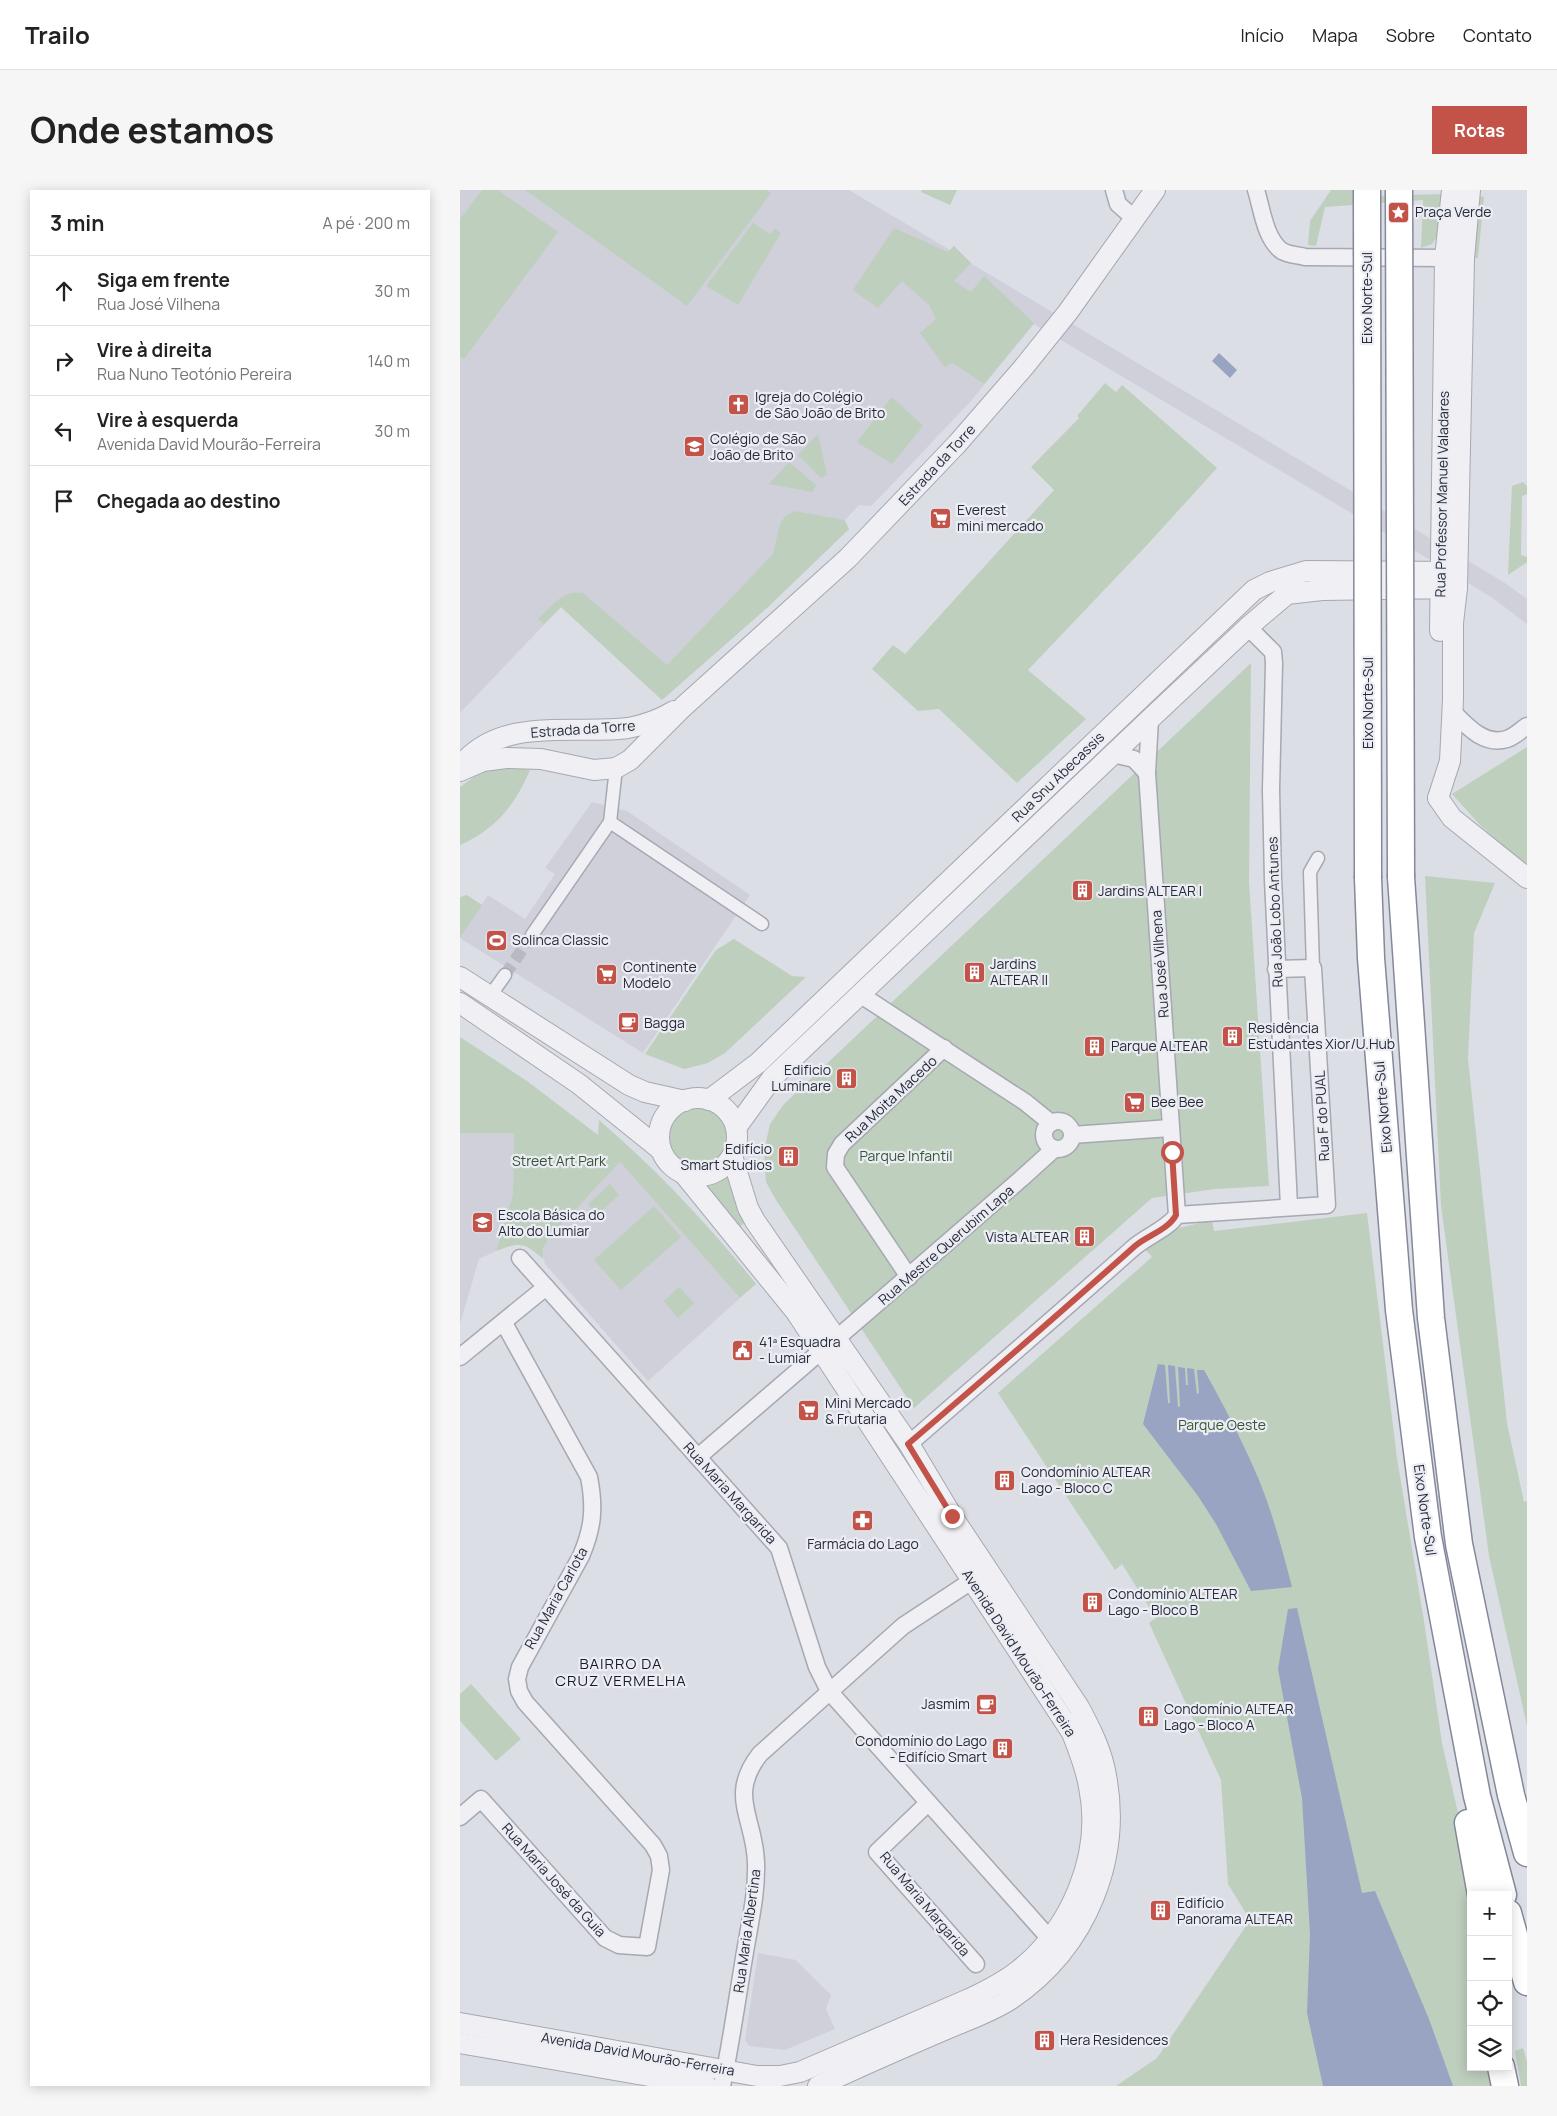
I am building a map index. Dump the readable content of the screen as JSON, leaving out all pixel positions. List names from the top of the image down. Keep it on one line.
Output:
{"streets":{"highway":["Eixo Norte-Sul"],"street":["Estrada da Torre","Rua Professor Manuel Valadares","Rua Snu Abecassis","Rua João Lobo Antunes","Rua José Vilhena","Rua Moita Macedo","Rua F do PUAL","Rua Mestre Querubim Lapa","Rua Maria Margarida","Rua Maria Carlota","Avenida David Mourão-Ferreira","Rua Maria José da Guia","Rua Maria Albertina"]},"crossings":[["Rua Professor Manuel Valadares","Rua Snu Abecassis"],["Rua Snu Abecassis","Rua João Lobo Antunes"],["Rua Snu Abecassis","Rua José Vilhena"],["Rua Snu Abecassis","Avenida David Mourão-Ferreira"],["Rua João Lobo Antunes","Rua F do PUAL"],["Rua Moita Macedo","Rua Mestre Querubim Lapa"],["Rua Mestre Querubim Lapa","Rua Maria Margarida"],["Rua Mestre Querubim Lapa","Avenida David Mourão-Ferreira"],["Rua Maria Margarida","Avenida David Mourão-Ferreira"],["Rua Maria Margarida","Rua Maria Albertina"],["Rua Maria Carlota","Rua Maria José da Guia"],["Avenida David Mourão-Ferreira","Rua Maria Albertina"]],"districts":["BAIRRO DA CRUZ VERMELHA"],"parks":["Parque Infantil","Street Art Park","Parque Oeste"],"places":{"place":["Praça Verde"],"church":["Igreja do Colégio de São João de Brito"],"school or university":["Colégio de São João de Brito","Escola Básica do Alto do Lumiar"],"supermarket":["Everest mini mercado","Continente Modelo","Bee Bee","Mini Mercado & Frutaria"],"building":["Jardins ALTEAR I","Jardins ALTEAR II","Residência Estudantes Xior/U.Hub","Parque ALTEAR","Edificio Luminare","Edifício Smart Studios","Vista ALTEAR","Condomínio ALTEAR Lago - Bloco C","Condomínio ALTEAR Lago - Bloco B","Condomínio ALTEAR Lago - Bloco A","Condomínio do Lago - Edifício Smart","Edifício Panorama ALTEAR","Hera Residences"],"sports":["Solinca Classic"],"cafe":["Bagga","Jasmim"],"public building":["41ª Esquadra - Lumiar"],"pharmacy":["Farmácia do Lago"]},"page":{"header":"Trailo","nav":["Início","Mapa","Sobre","Contato"],"title":"Onde estamos","buttons":"Rotas","heading":["3 min","A pé · 200 m"],"list":[["Siga em frente","Rua José Vilhena","30 m"],["Vire à direita","Rua Nuno Teotónio Pereira","140 m"],["Vire à esquerda","Avenida David Mourão-Ferreira","30 m"],"Chegada ao destino"],"map_buttons":["+","−"]}}
